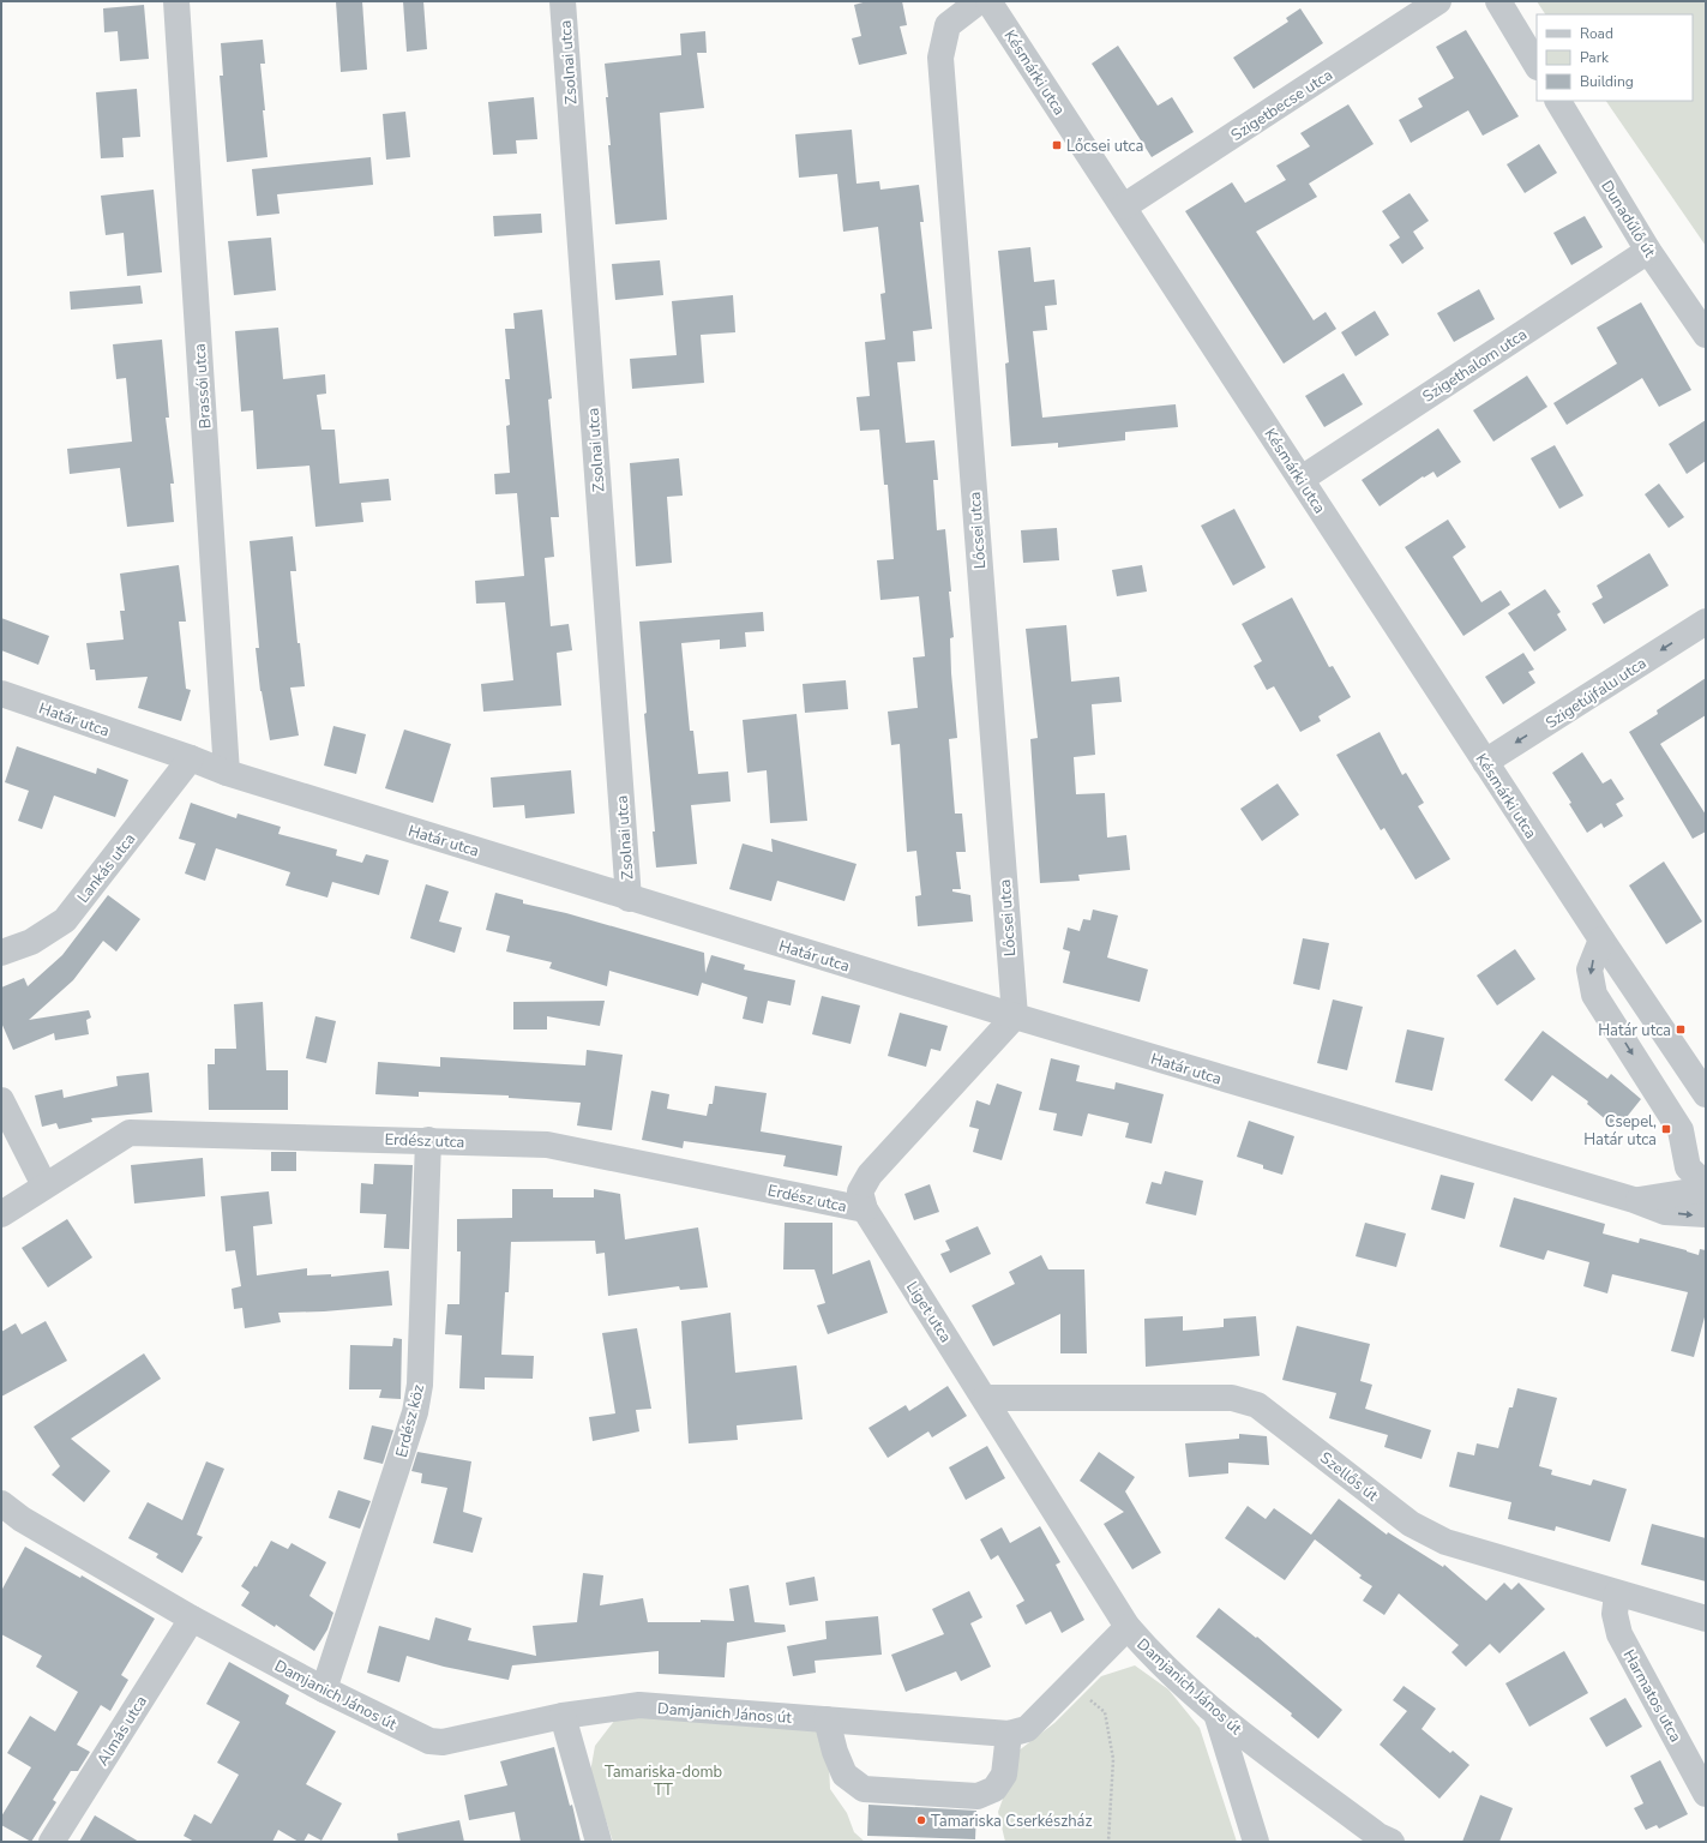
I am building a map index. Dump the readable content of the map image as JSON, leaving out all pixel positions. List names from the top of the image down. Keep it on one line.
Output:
{"streets":{"street":["Zsolnai utca","Késmárki utca","Szigetbecse utca","Dunadűlő út","Szigethalom utca","Brassói utca","Lőcsei utca","Szigetújfalu utca","Határ utca","Lankás utca","Erdész utca","Liget utca","Erdész köz","Szellős út","Damjanich János út","Harmatos utca","Almás utca"]},"crossings":[["Zsolnai utca","Határ utca"],["Késmárki utca","Szigetbecse utca"],["Késmárki utca","Szigethalom utca"],["Késmárki utca","Szigetújfalu utca"],["Dunadűlő út","Szigethalom utca"],["Brassói utca","Határ utca"],["Lőcsei utca","Határ utca"],["Határ utca","Lankás utca"],["Erdész utca","Liget utca"],["Erdész utca","Erdész köz"],["Liget utca","Szellős út"],["Liget utca","Damjanich János út"],["Erdész köz","Damjanich János út"],["Szellős út","Harmatos utca"],["Damjanich János út","Almás utca"]],"one_way":["Szigetújfalu utca"],"parks":["Tamariska-domb TT"],"places":{"transit":["Lőcsei utca","Határ utca","Csepel, Határ utca"],"other":["Tamariska Cserkészház"]},"legend":["Road","Park","Building"]}
